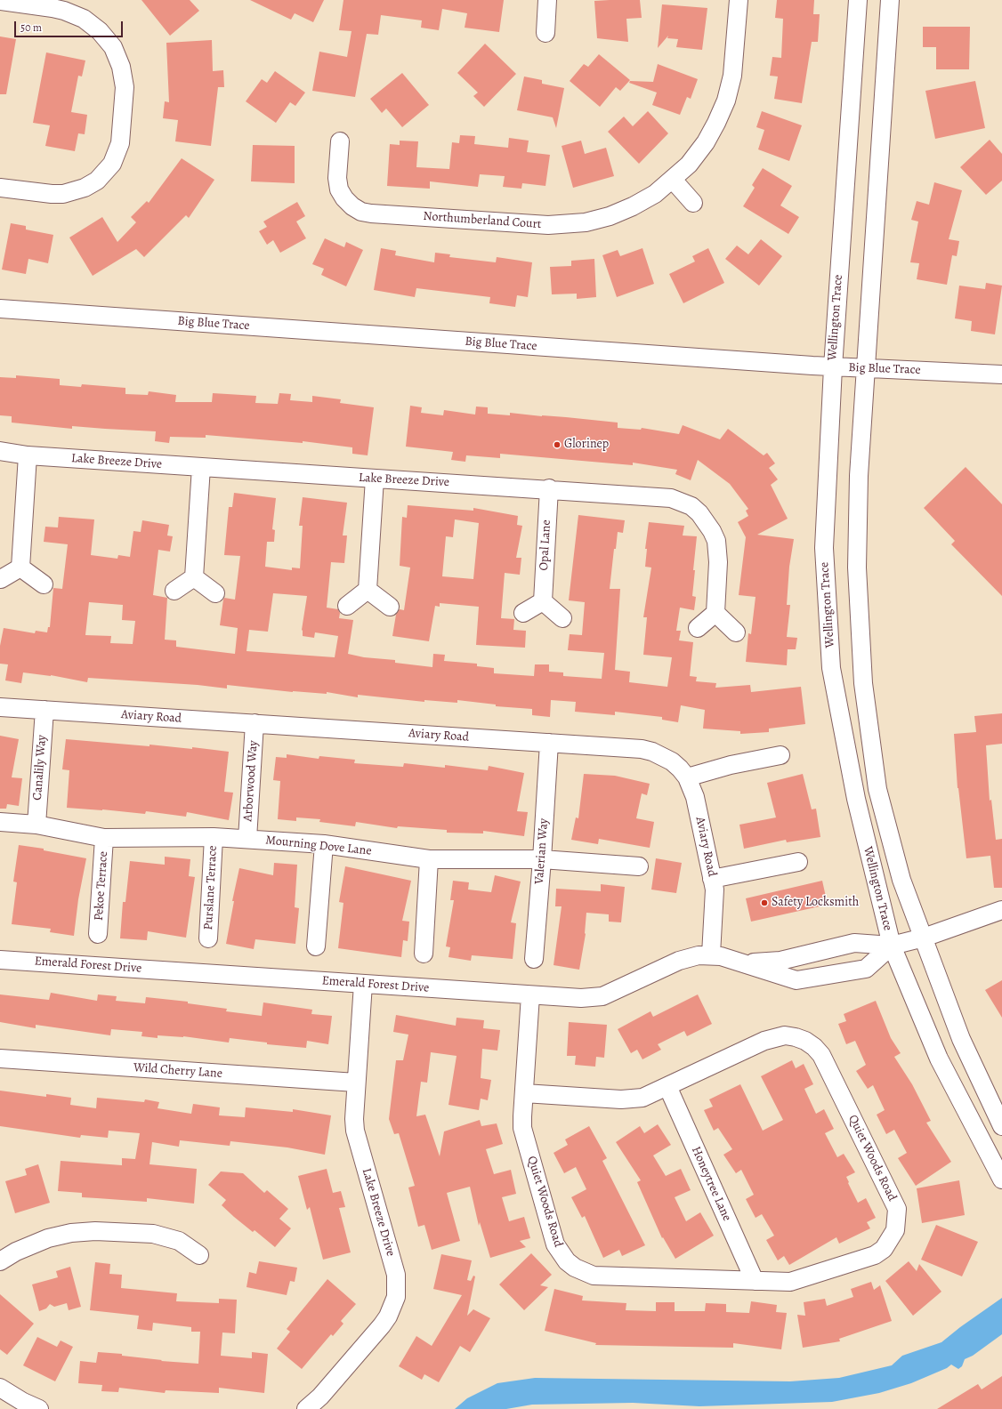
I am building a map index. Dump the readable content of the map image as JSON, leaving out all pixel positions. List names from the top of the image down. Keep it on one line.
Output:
{"streets":{"street":["Northumberland Court","Wellington Trace","Big Blue Trace","Lake Breeze Drive","Opal Lane","Aviary Road","Canalily Way","Arborwood Way","Mourning Dove Lane","Valerian Way","Pekoe Terrace","Purslane Terrace","Emerald Forest Drive","Wild Cherry Lane","Quiet Woods Road","Honeytree Lane"]},"crossings":[["Wellington Trace","Big Blue Trace"],["Wellington Trace","Emerald Forest Drive"],["Lake Breeze Drive","Opal Lane"],["Lake Breeze Drive","Emerald Forest Drive"],["Lake Breeze Drive","Wild Cherry Lane"],["Aviary Road","Canalily Way"],["Aviary Road","Arborwood Way"],["Aviary Road","Valerian Way"],["Aviary Road","Emerald Forest Drive"],["Canalily Way","Mourning Dove Lane"],["Arborwood Way","Mourning Dove Lane"],["Mourning Dove Lane","Valerian Way"],["Mourning Dove Lane","Pekoe Terrace"],["Mourning Dove Lane","Purslane Terrace"],["Emerald Forest Drive","Quiet Woods Road"],["Quiet Woods Road","Honeytree Lane"]],"places":["Glorinep","Safety Locksmith"],"scale_bar":"50 m"}
